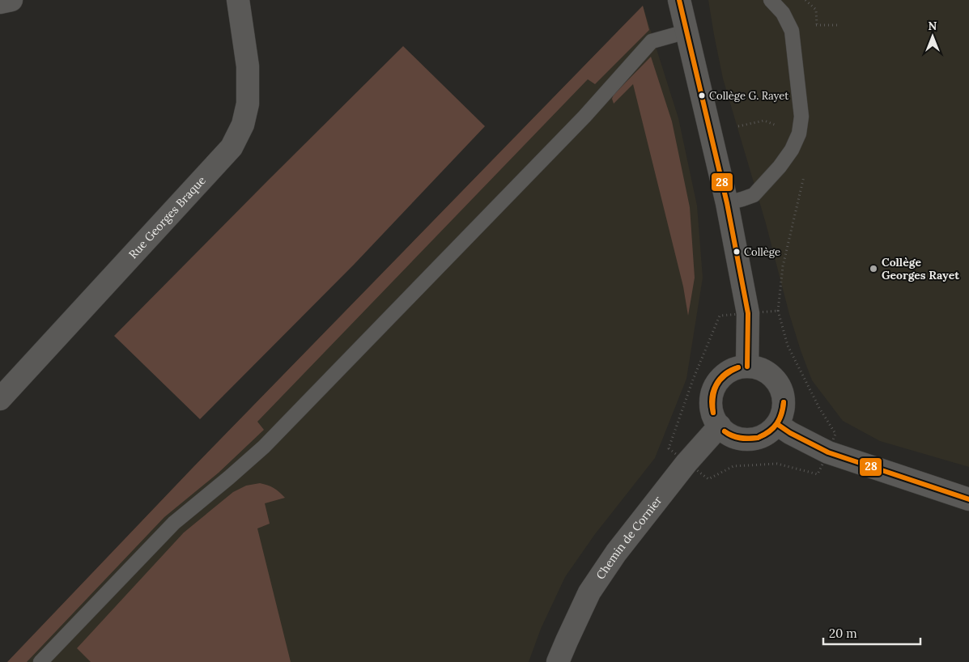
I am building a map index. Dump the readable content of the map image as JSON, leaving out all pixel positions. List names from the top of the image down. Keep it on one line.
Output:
{"streets":{"street":["Rue Georges Braque","Chemin de Cornier"]},"places":["Collège G. Rayet","Collège","Collège Georges Rayet"],"lines":["transit line 28"],"scale_bar":"20 m","north":"top"}
